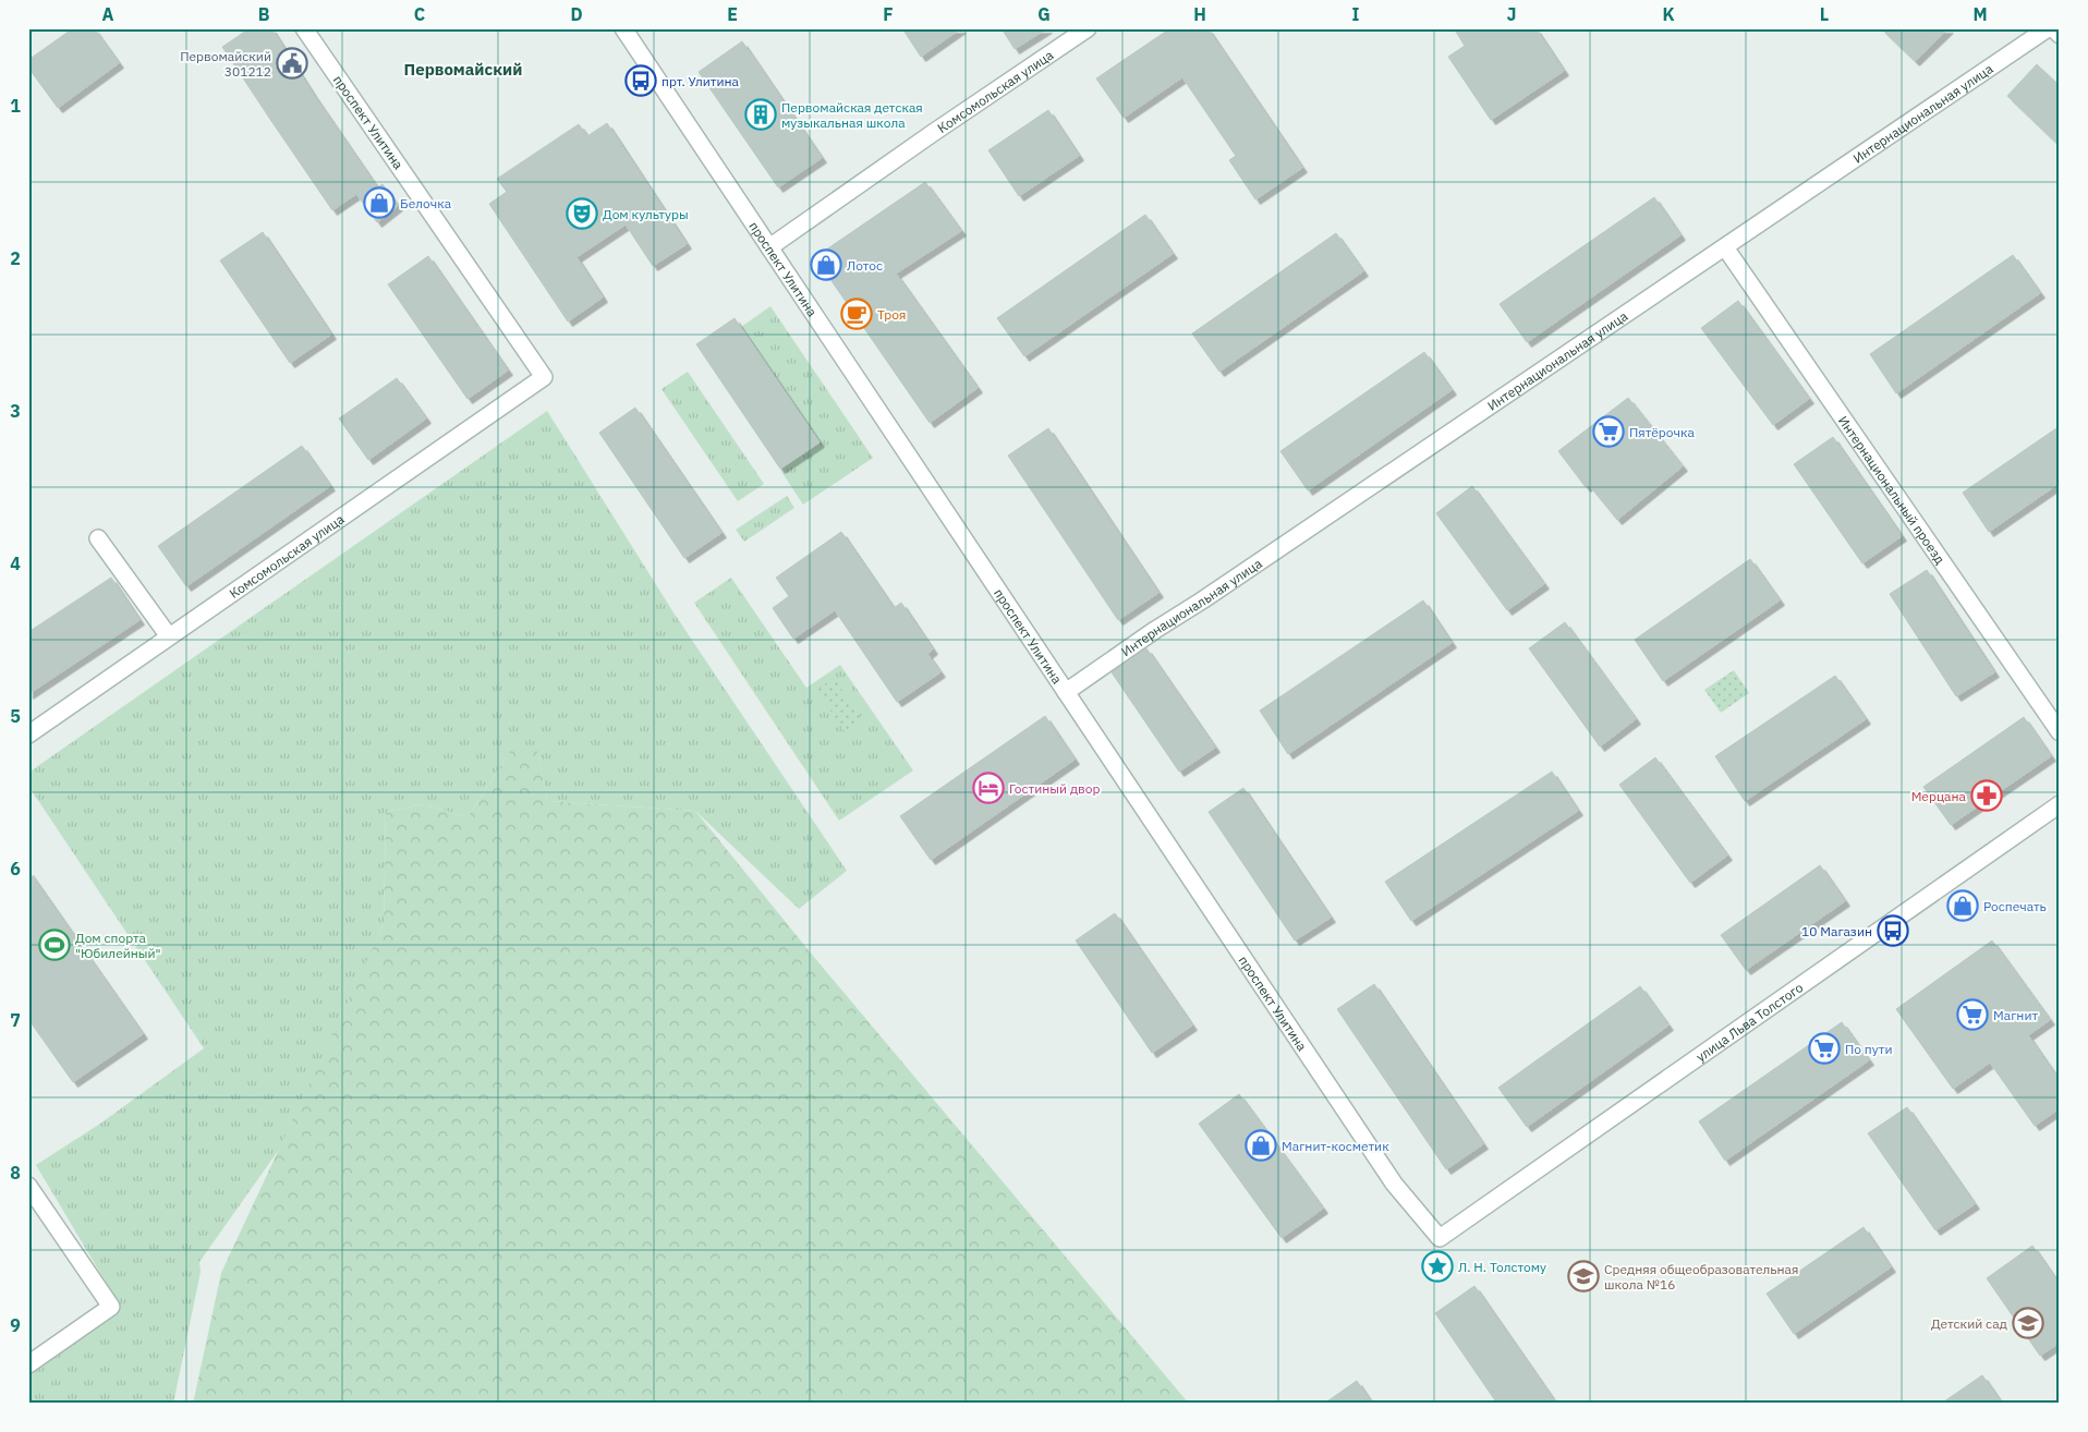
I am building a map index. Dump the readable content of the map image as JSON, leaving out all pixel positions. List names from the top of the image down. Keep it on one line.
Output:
{"streets":{"street":["Комсомольская улица","Интернациональная улица","проспект Улитина","Интернациональный проезд","улица Льва Толстого"]},"crossings":[["Комсомольская улица","проспект Улитина"],["Интернациональная улица","проспект Улитина"],["Интернациональная улица","Интернациональный проезд"],["проспект Улитина","улица Льва Толстого"]],"districts":["Первомайский"],"places":{"public building":["Первомайский 301212"],"bus stop":["прт. Улитина","10 Магазин"],"building":["Первомайская детская музыкальная школа"],"shop":["Белочка","Лотос","Роспечать","Магнит-косметик"],"theatre":["Дом культуры"],"cafe":["Троя"],"supermarket":["Пятёрочка","Магнит","По пути"],"hotel":["Гостиный двор"],"pharmacy":["Мерцана"],"sports":["Дом спорта \"Юбилейный\""],"place":["Л. Н. Толстому"],"school or university":["Средняя общеобразовательная школа №16","Детский сад"]},"grid":{"columns":["A","B","C","D","E","F","G","H","I","J","K","L","M"],"rows":["1","2","3","4","5","6","7","8","9"]}}
